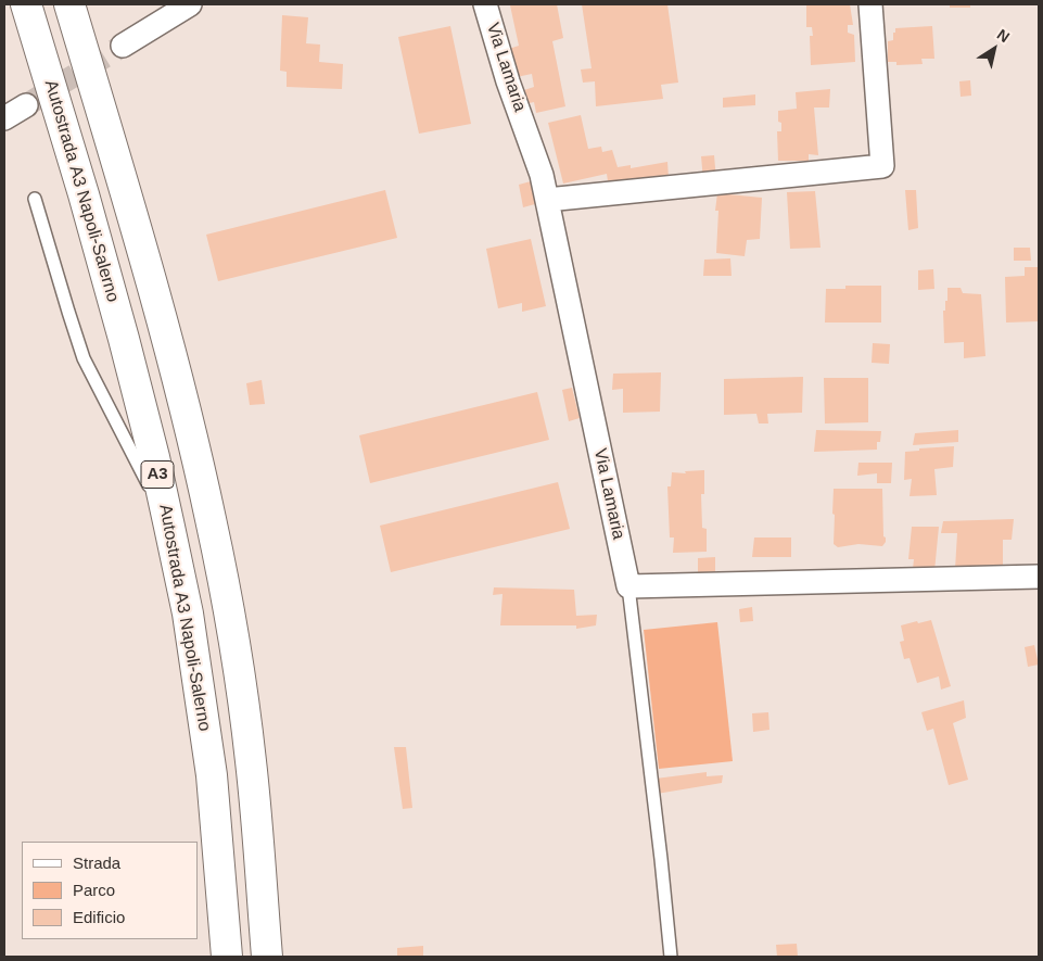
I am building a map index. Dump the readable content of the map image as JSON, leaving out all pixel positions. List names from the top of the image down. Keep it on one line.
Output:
{"streets":{"highway":["Autostrada A3 Napoli-Salerno","A3"],"street":["Via Lamaria"]},"legend":["Strada","Parco","Edificio"],"north":"top right"}
